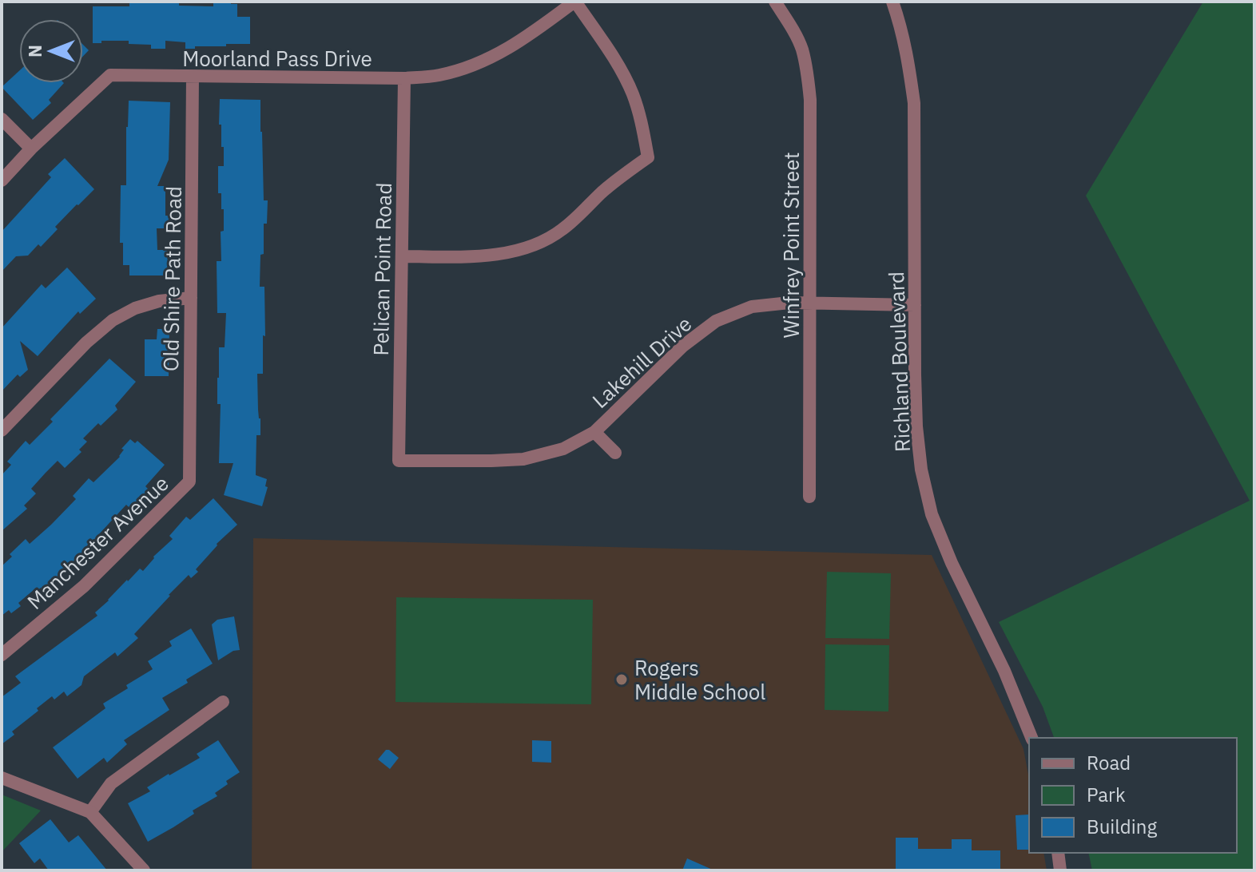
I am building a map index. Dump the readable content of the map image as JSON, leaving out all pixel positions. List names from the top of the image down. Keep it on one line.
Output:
{"streets":{"street":["Moorland Pass Drive","Winfrey Point Street","Pelican Point Road","Old Shire Path Road","Lakehill Drive","Richland Boulevard","Manchester Avenue"]},"crossings":[["Moorland Pass Drive","Pelican Point Road"],["Moorland Pass Drive","Old Shire Path Road"],["Winfrey Point Street","Lakehill Drive"],["Pelican Point Road","Lakehill Drive"],["Old Shire Path Road","Manchester Avenue"],["Lakehill Drive","Richland Boulevard"]],"places":["Rogers Middle School"],"legend":["Road","Park","Building"],"north":"left"}
